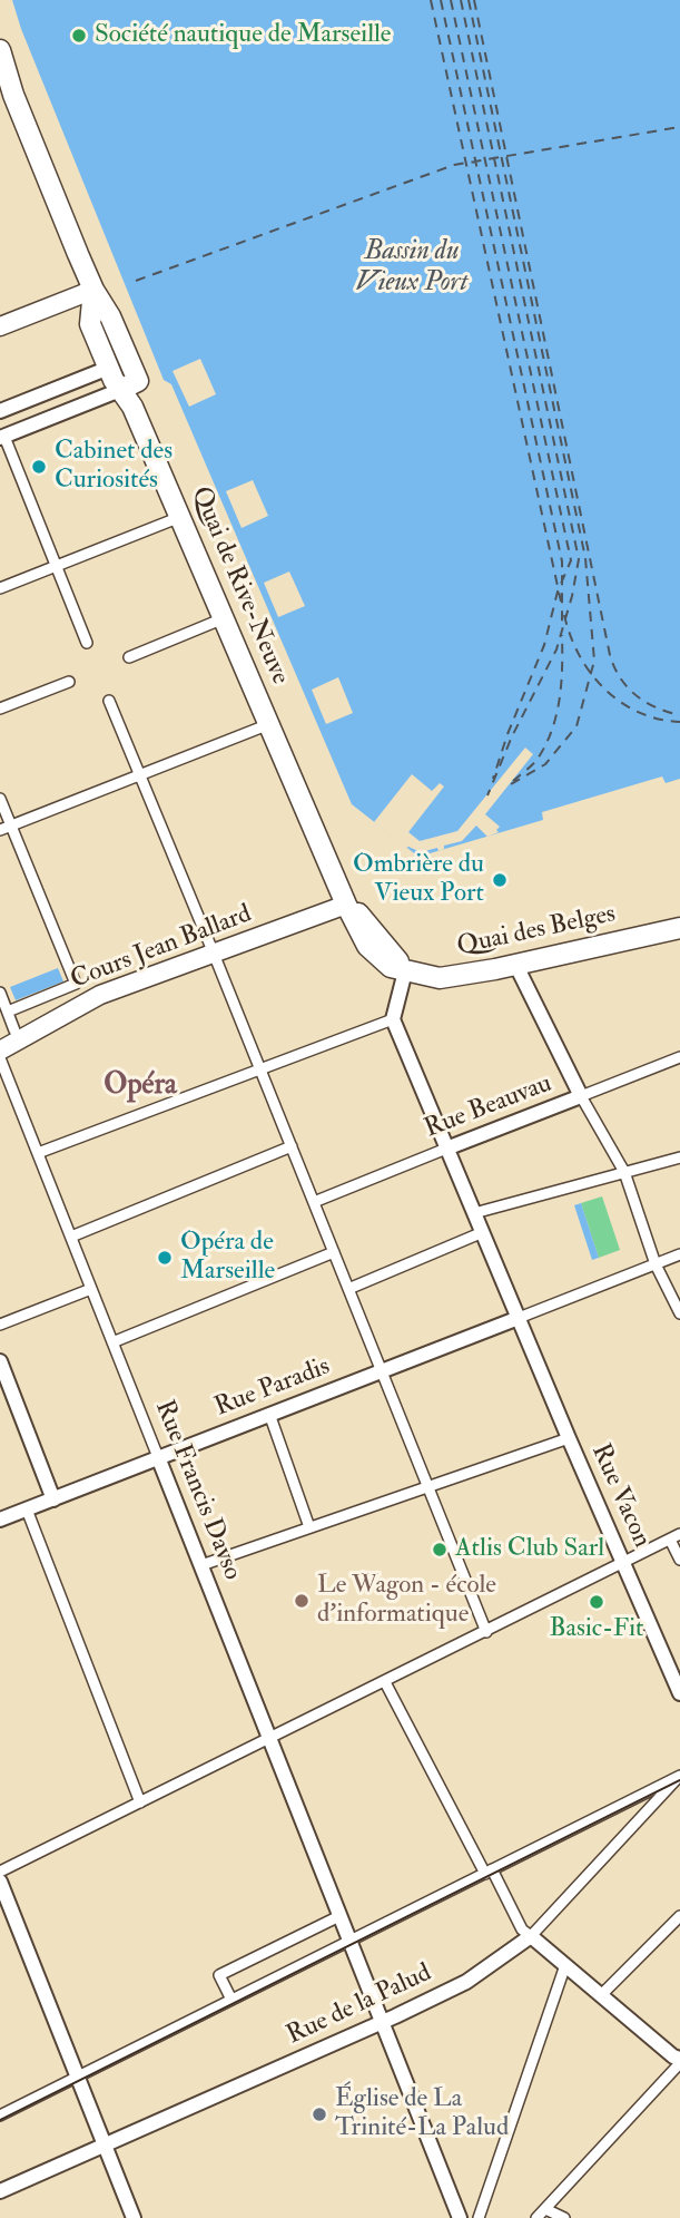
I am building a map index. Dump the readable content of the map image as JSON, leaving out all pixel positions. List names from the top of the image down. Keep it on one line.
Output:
{"streets":{"main road":["Quai de Rive-Neuve","Quai des Belges"],"street":["Cours Jean Ballard","Rue Beauvau","Rue Paradis","Rue Francis Davso","Rue Vacon","Rue de la Palud"]},"crossings":[["Quai de Rive-Neuve","Quai des Belges"],["Quai de Rive-Neuve","Cours Jean Ballard"],["Quai des Belges","Cours Jean Ballard"],["Rue Beauvau","Rue Vacon"],["Rue Paradis","Rue Francis Davso"],["Rue Paradis","Rue Vacon"],["Rue Francis Davso","Rue de la Palud"]],"districts":["Opéra"],"water":["Bassin du Vieux Port"],"places":["Société nautique de Marseille","Cabinet des Curiosités","Ombrière du Vieux Port","Opéra de Marseille","Atlis Club Sarl","Le Wagon - école d'informatique","Basic-Fit","Église de La Trinité-La Palud"]}
